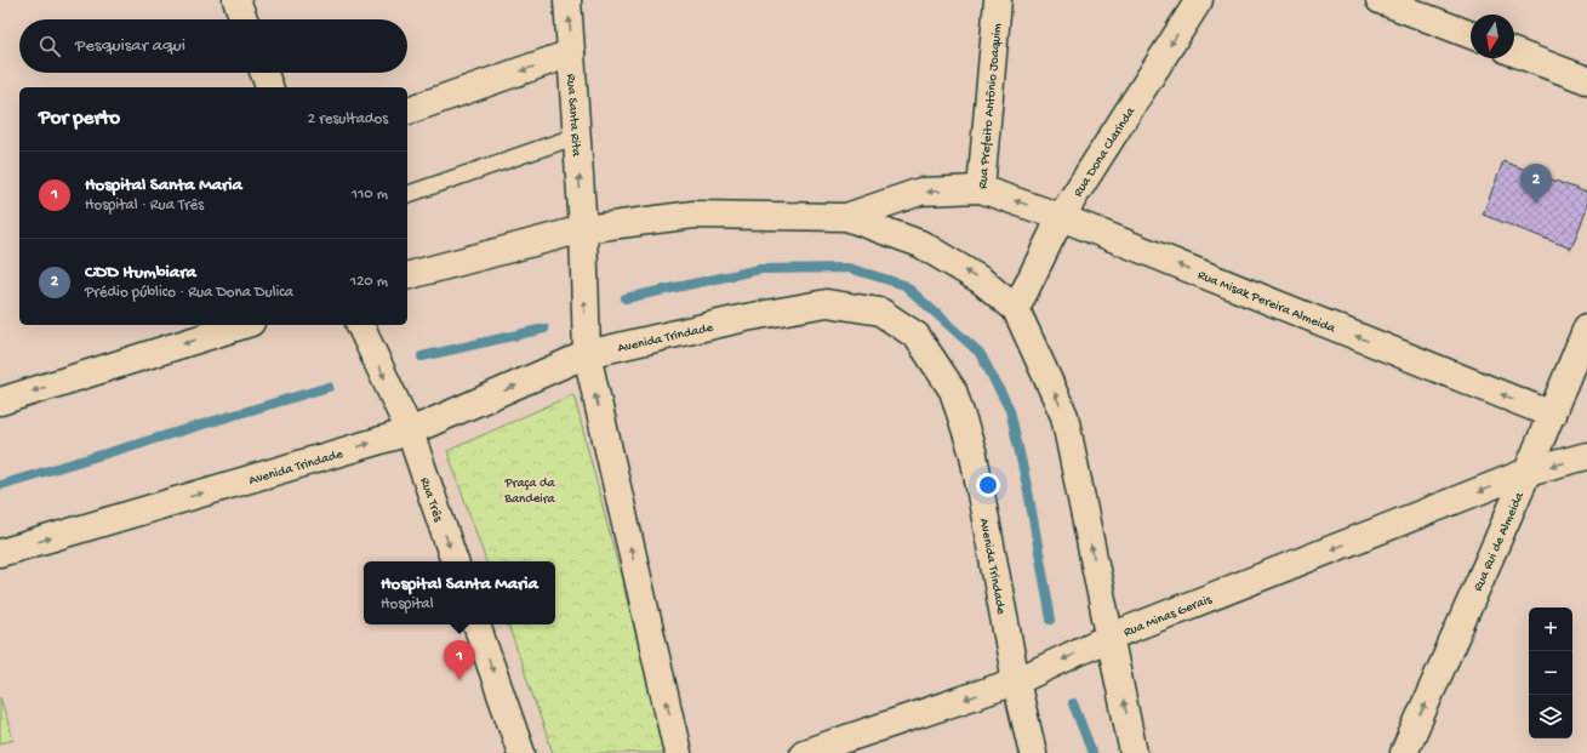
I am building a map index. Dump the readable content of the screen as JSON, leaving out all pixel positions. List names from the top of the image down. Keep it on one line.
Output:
{"streets":{"street":["Rua Prefeito Antônio Joaquim","Rua Santa Rita","Rua Dona Clarinda","Rua Misak Pereira Almeida","Avenida Trindade","Rua Três","Rua Rui de Almeida","Rua Minas Gerais"]},"crossings":[["Rua Prefeito Antônio Joaquim","Rua Misak Pereira Almeida"],["Rua Santa Rita","Avenida Trindade"],["Rua Dona Clarinda","Rua Misak Pereira Almeida"],["Rua Misak Pereira Almeida","Rua Rui de Almeida"],["Avenida Trindade","Rua Três"],["Avenida Trindade","Rua Minas Gerais"],["Rua Rui de Almeida","Rua Minas Gerais"]],"one_way":["Rua Prefeito Antônio Joaquim","Rua Santa Rita","Rua Dona Clarinda","Rua Misak Pereira Almeida","Rua Três","Rua Rui de Almeida","Rua Minas Gerais"],"parks":["Praça da Bandeira"],"north":"bottom","page":{"search":"Pesquisar aqui","heading":["Por perto","2 resultados"],"list":[{"mark":"1","name":"Hospital Santa Maria","note":"Hospital · Rua Três","value":"110 m"},{"mark":"2","name":"CDD Itumbiara","note":"Prédio público · Rua Dona Dulica","value":"120 m"}],"pins":["2","1"],"popup":["Hospital Santa Maria","Hospital"],"map_buttons":["+","−"]}}
